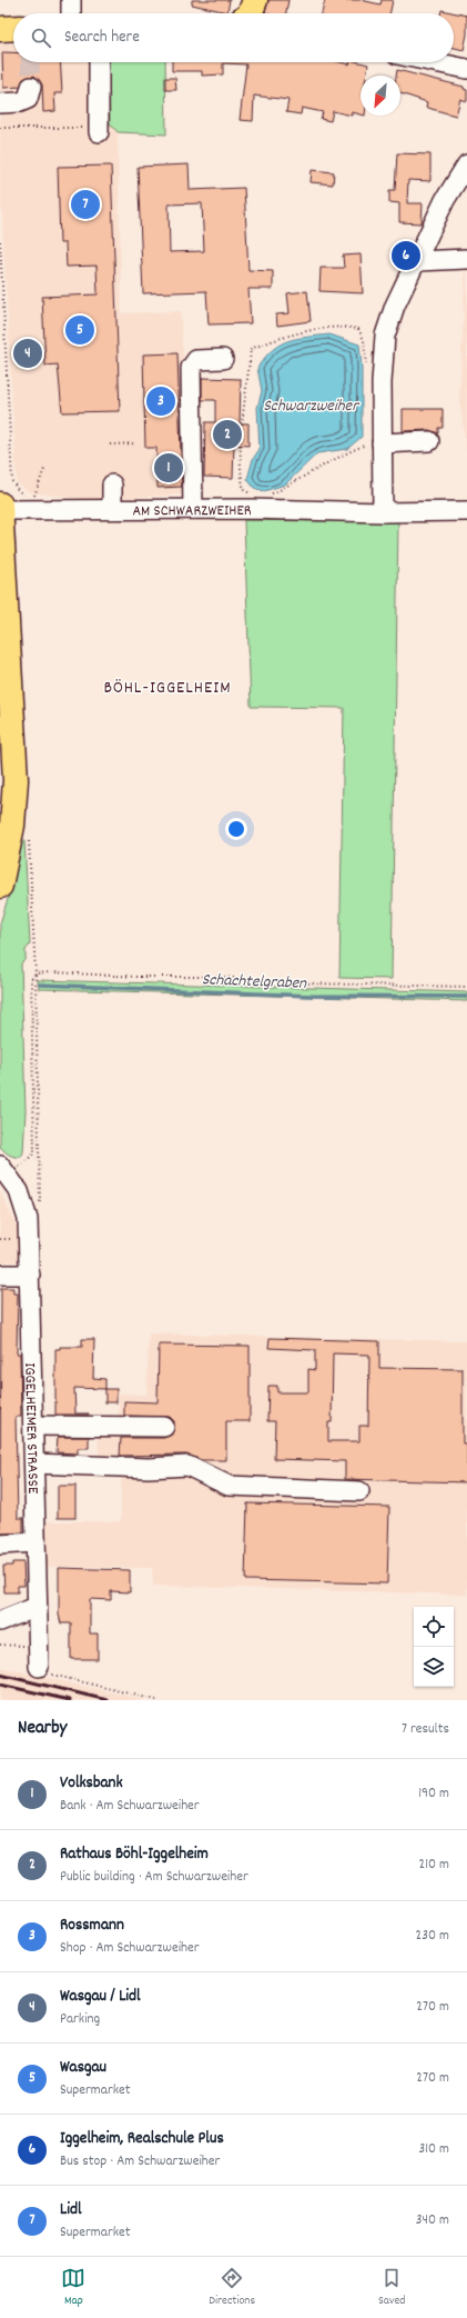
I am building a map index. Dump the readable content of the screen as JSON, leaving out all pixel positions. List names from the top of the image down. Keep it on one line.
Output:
{"streets":{"street":["AM SCHWARZWEIHER","IGGELHEIMER STRASSE"]},"districts":["BÖHL-IGGELHEIM"],"water":["Schwarzweiher","Schachtelgraben"],"north":"bottom left","page":{"search":"Search here","pins":["7","6","5","4","3","2","1"],"heading":["Nearby","7 results"],"list":[{"mark":"1","name":"Volksbank","note":"Bank · Am Schwarzweiher","value":"190 m"},{"mark":"2","name":"Rathaus Böhl-Iggelheim","note":"Public building · Am Schwarzweiher","value":"210 m"},{"mark":"3","name":"Rossmann","note":"Shop · Am Schwarzweiher","value":"230 m"},{"mark":"4","name":"Wasgau / Lidl","note":"Parking","value":"270 m"},{"mark":"5","name":"Wasgau","note":"Supermarket","value":"270 m"},{"mark":"6","name":"Iggelheim, Realschule Plus","note":"Bus stop · Am Schwarzweiher","value":"310 m"},{"mark":"7","name":"Lidl","note":"Supermarket","value":"340 m"}],"nav":["Map","Directions","Saved"]}}
